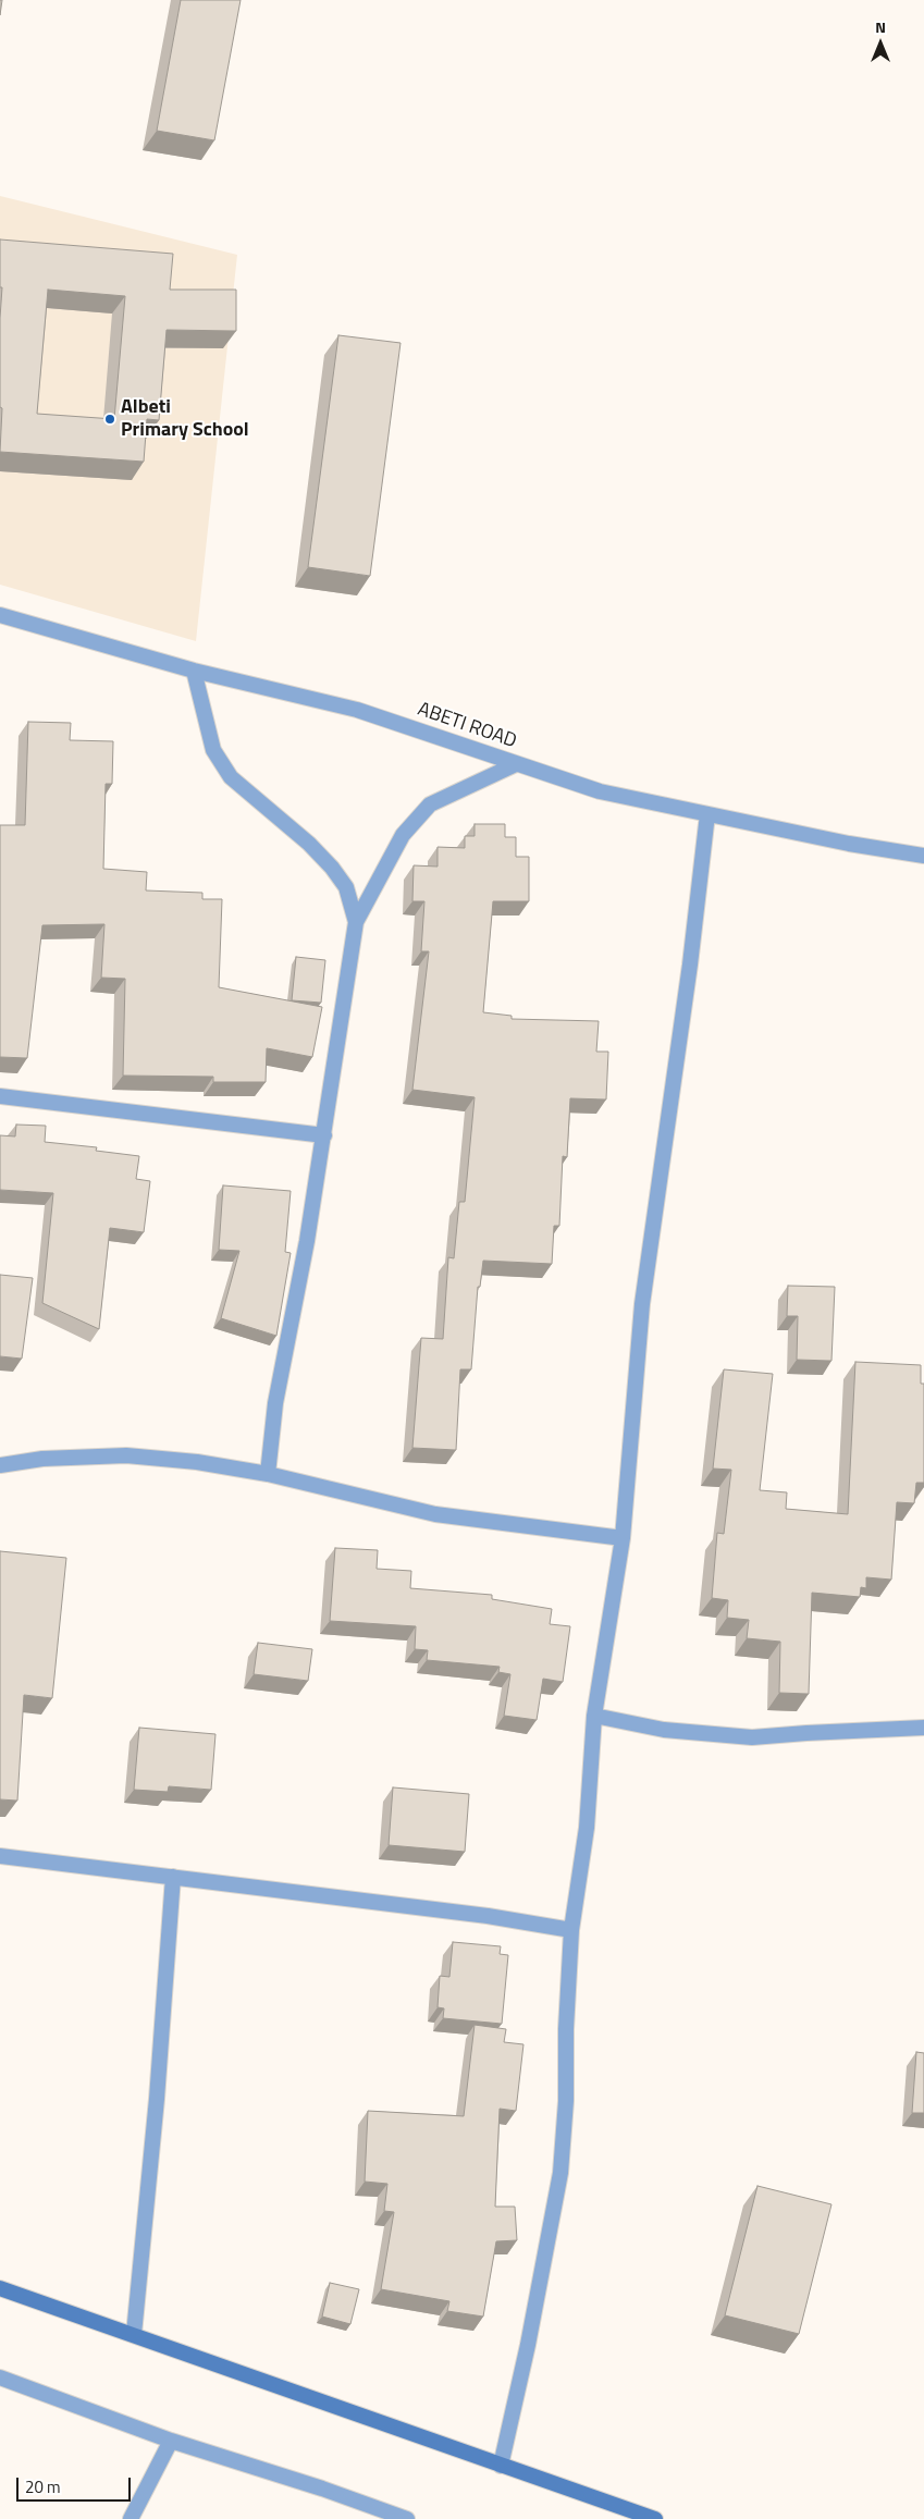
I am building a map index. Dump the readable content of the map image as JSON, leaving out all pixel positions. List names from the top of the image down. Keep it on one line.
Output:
{"streets":{"street":["ABETI ROAD"]},"places":["Albeti Primary School"],"scale_bar":"20 m","north":"top"}
